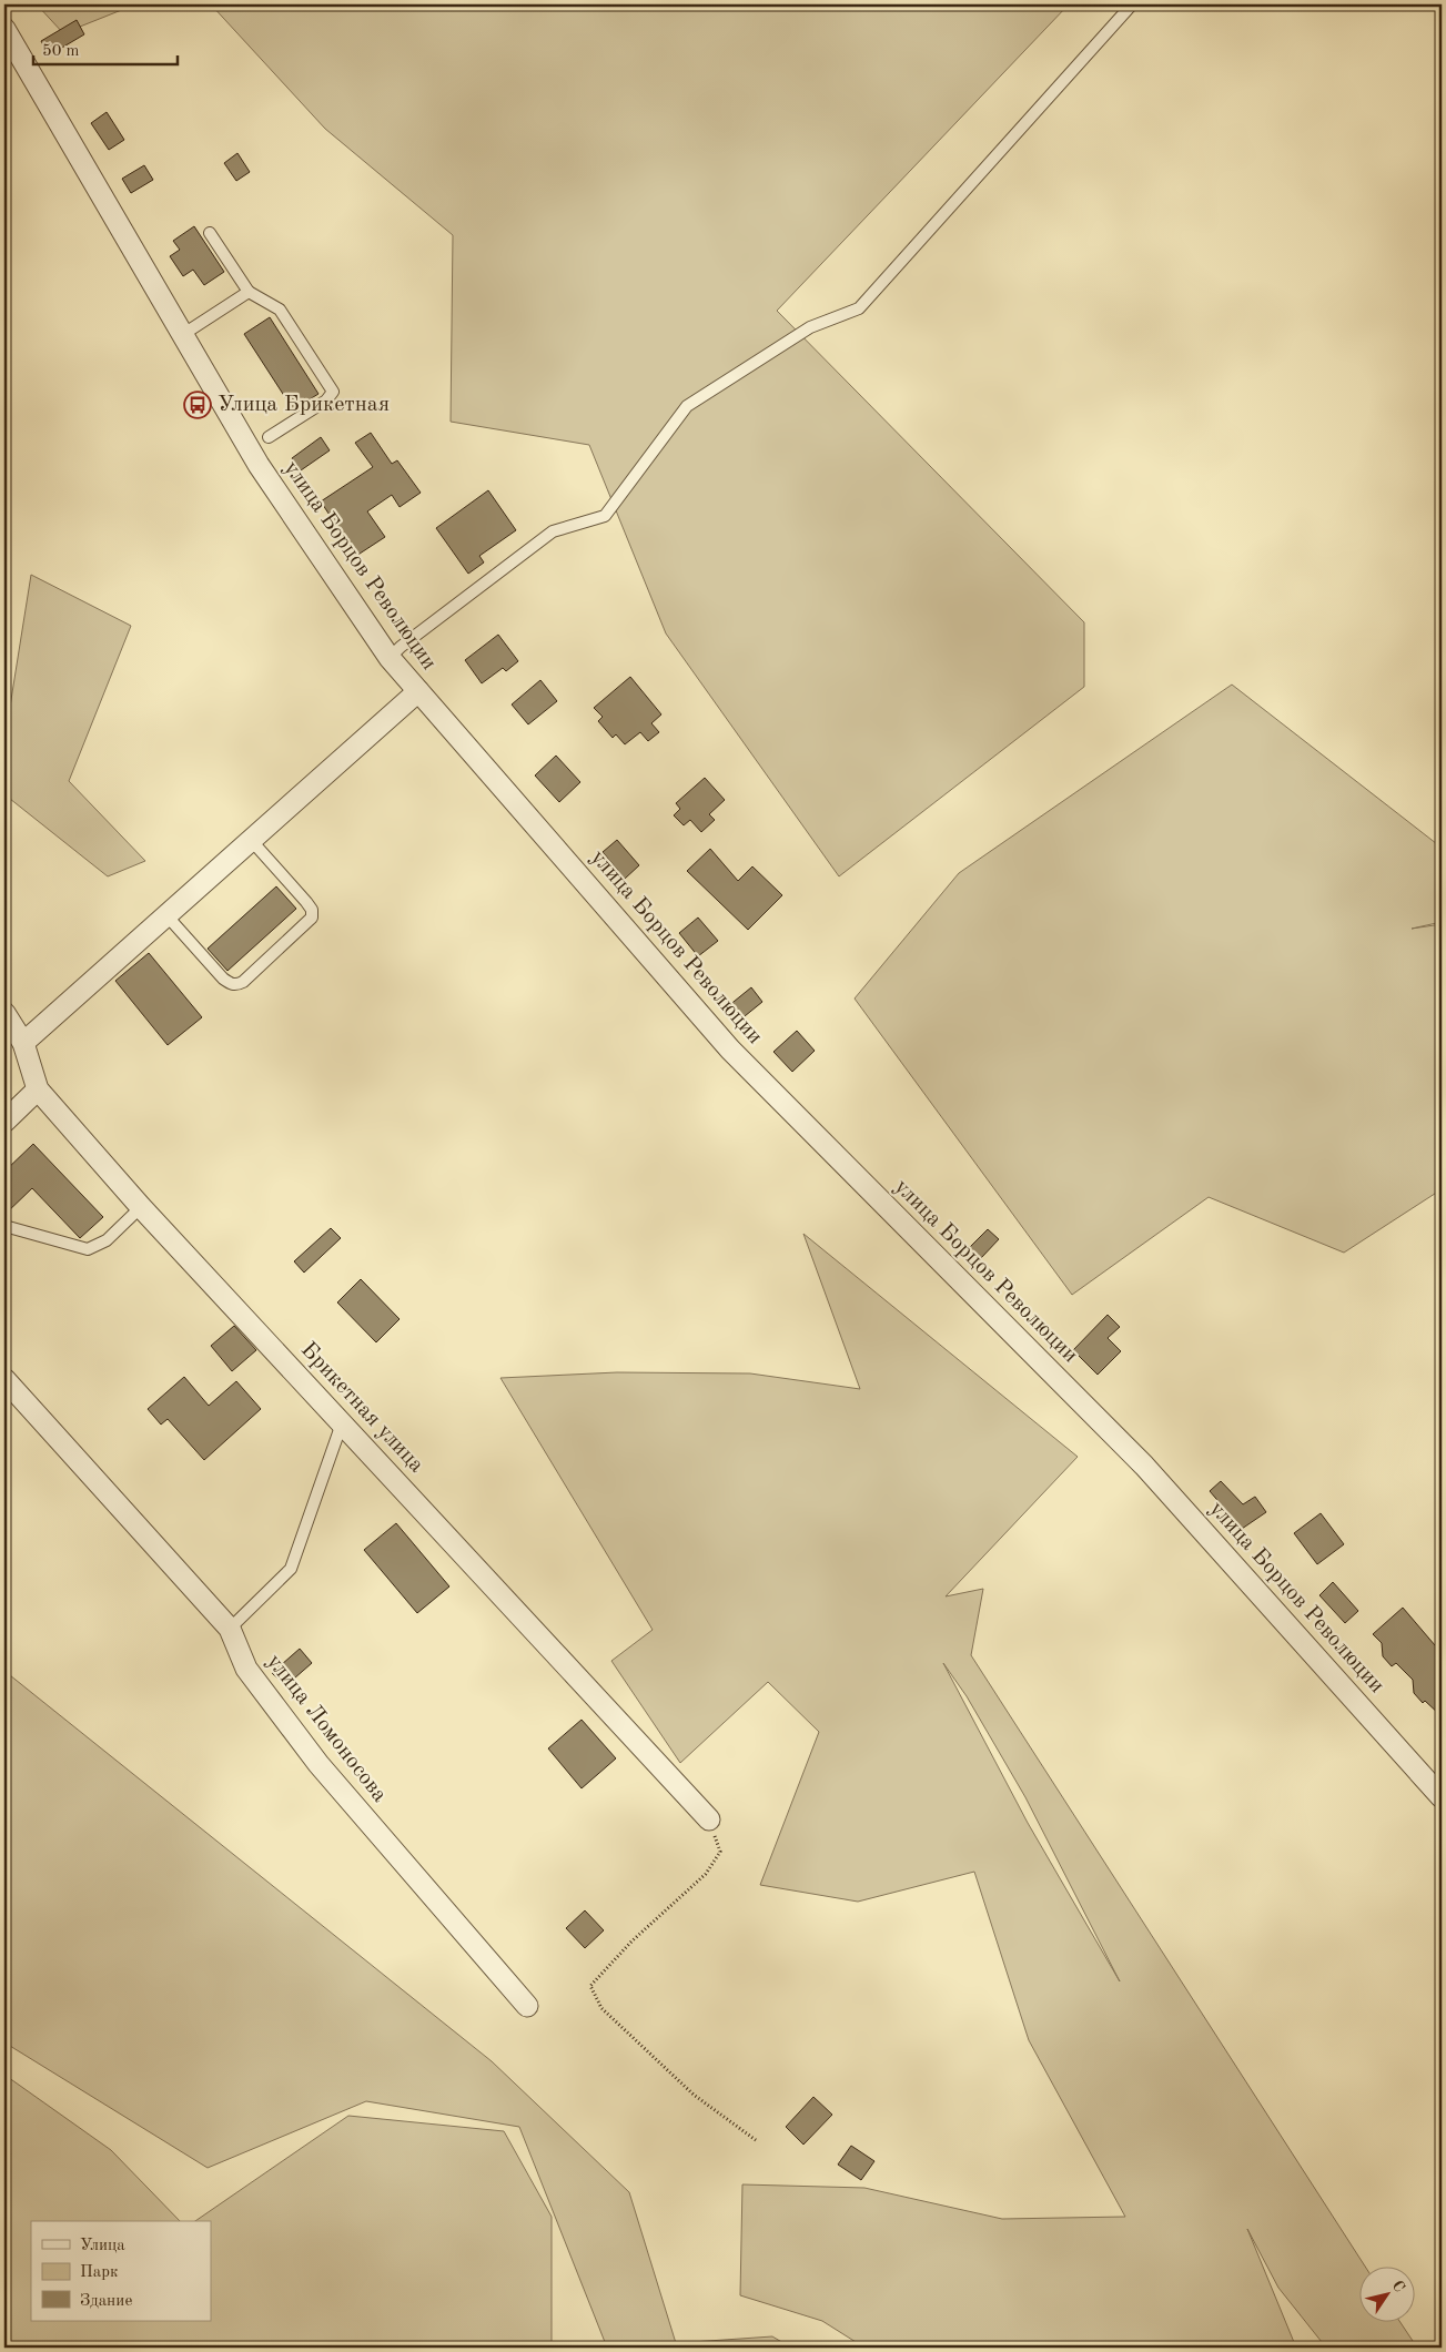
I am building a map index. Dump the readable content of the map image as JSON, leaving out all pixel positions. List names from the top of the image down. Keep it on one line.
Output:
{"streets":{"street":["улица Борцов Революции","Брикетная улица","улица Ломоносова"]},"places":{"bus stop":["Улица Брикетная"]},"legend":["Улица","Парк","Здание"],"scale_bar":"50 m","north":"top right"}
